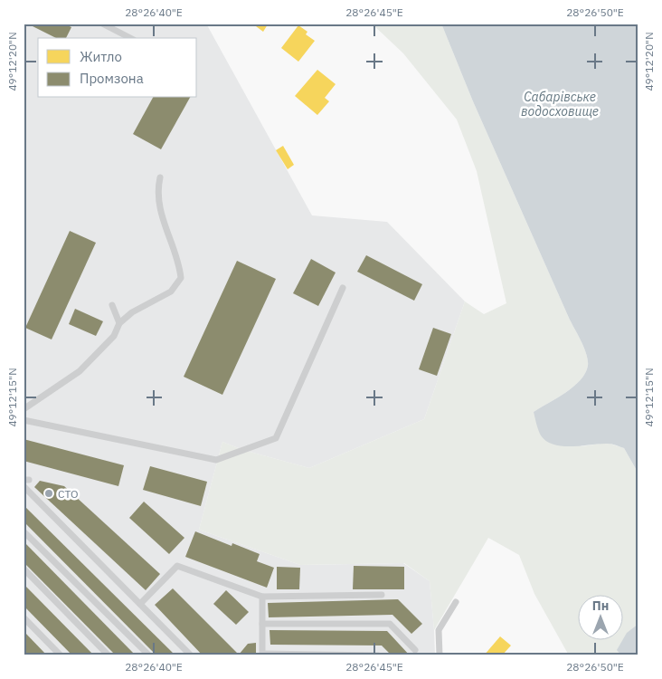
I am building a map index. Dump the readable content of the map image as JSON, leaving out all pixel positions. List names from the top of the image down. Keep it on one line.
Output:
{"water":["Сабарівське водосховище"],"places":["СТО"],"legend":["Житло","Промзона"],"north":"top","coordinates":["28°26'40\"E","28°26'45\"E","28°26'50\"E","49°12'20\"N","49°12'15\"N"]}
